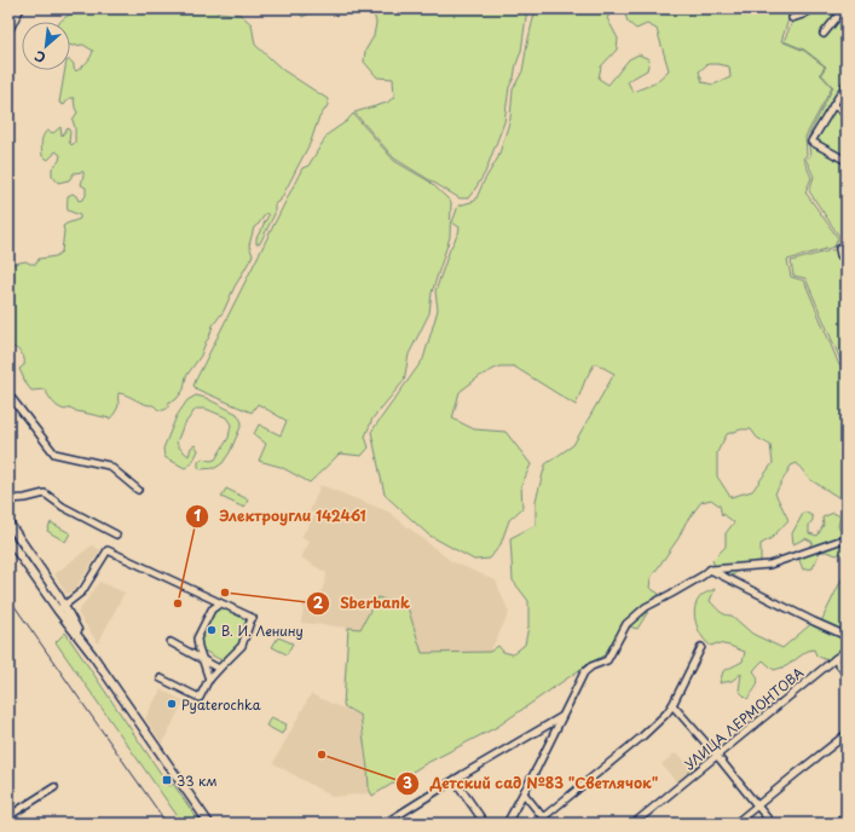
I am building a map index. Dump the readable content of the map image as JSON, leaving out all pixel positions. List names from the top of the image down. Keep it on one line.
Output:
{"streets":{"street":["УЛИЦА ЛЕРМОНТОВА"]},"places":{"other":["Sberbank","Электроугли 142461","В. И. Ленину","Pyaterochka","Детский сад №83 \"Светлячок\""],"transit":["33 км"]},"north":"bottom left"}
